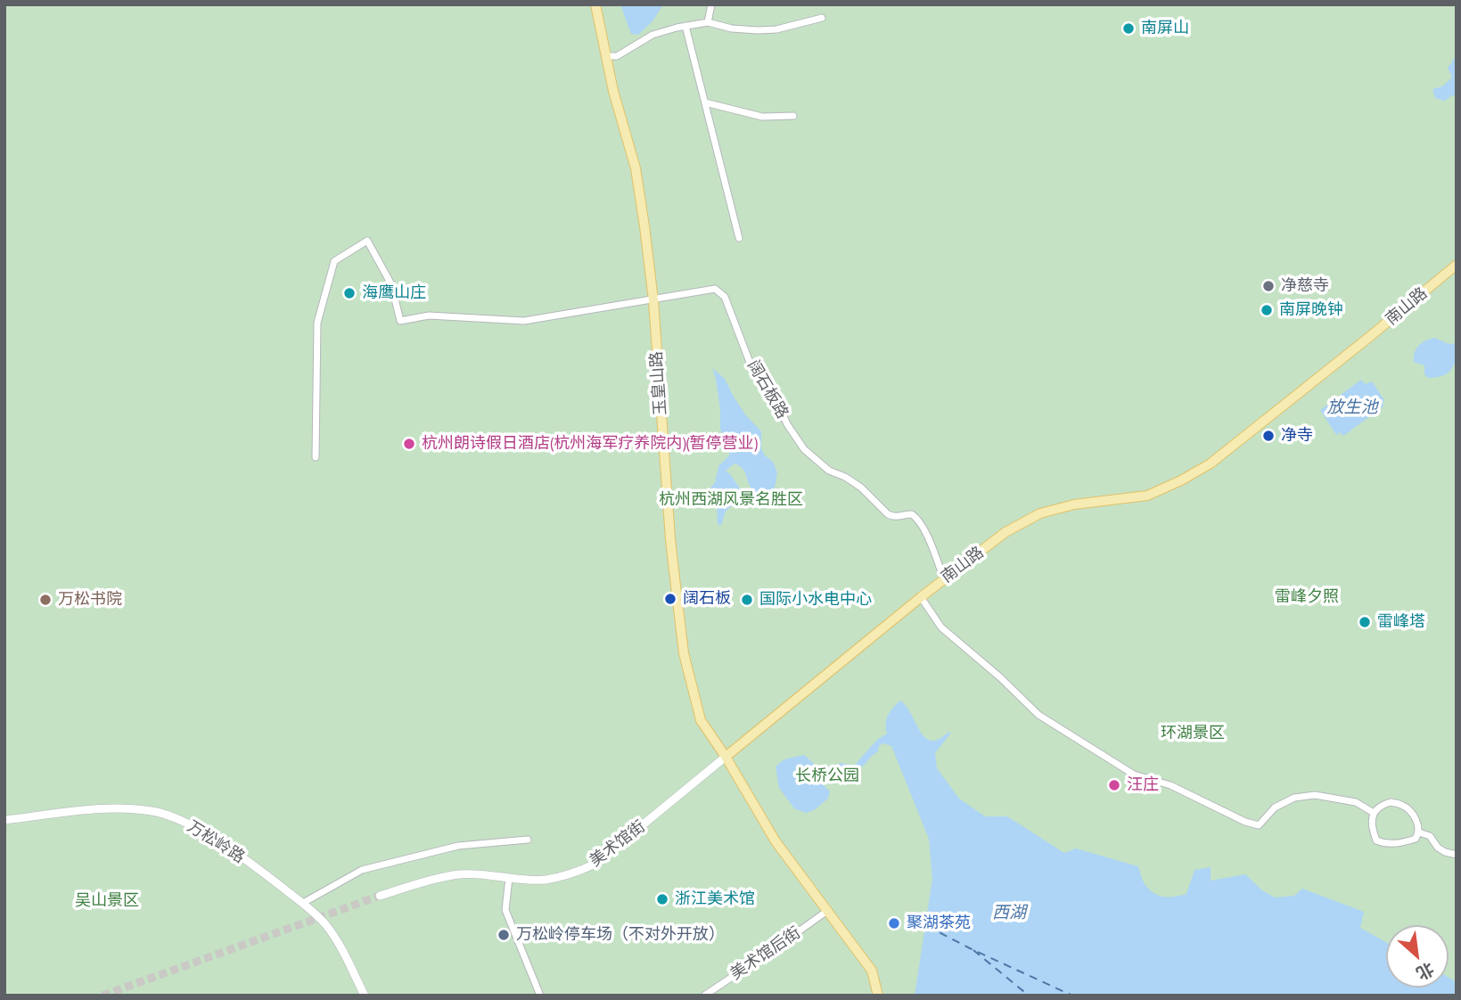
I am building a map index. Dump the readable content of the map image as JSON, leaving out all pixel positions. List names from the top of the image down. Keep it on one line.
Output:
{"streets":{"main road":["南山路","玉皇山路"],"street":["阔石板路","万松岭路","美术馆街","美术馆后街"]},"crossings":[["南山路","玉皇山路"],["南山路","阔石板路"],["南山路","美术馆街"],["玉皇山路","阔石板路"],["玉皇山路","美术馆街"]],"water":["放生池","西湖"],"parks":["杭州西湖风景名胜区","雷峰夕照","环湖景区","长桥公园","吴山景区"],"places":["南屏山","净慈寺","海鹰山庄","南屏晚钟","净寺","杭州朗诗假日酒店(杭州海军疗养院内)(暂停营业)","阔石板","万松书院","国际小水电中心","雷峰塔","汪庄","浙江美术馆","聚湖茶苑","万松岭停车场（不对外开放）"],"north":"bottom right"}
